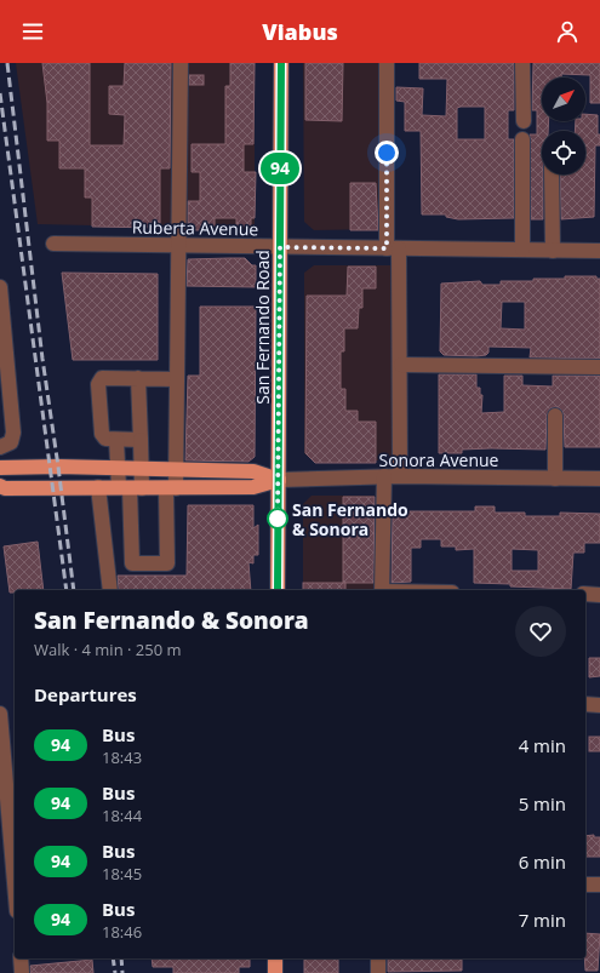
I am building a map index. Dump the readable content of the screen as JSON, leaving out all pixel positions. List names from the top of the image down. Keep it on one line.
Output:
{"streets":{"main road":["San Fernando Road","Sonora Avenue"],"street":["Ruberta Avenue"]},"crossings":[["Ruberta Avenue","San Fernando Road"],["San Fernando Road","Sonora Avenue"]],"places":["San Fernando & Sonora"],"lines":["bus line 94"],"north":"top right","page":{"header":"Viabus","on_map":"94","heading":[["San Fernando & Sonora","Walk · 4 min · 250 m"],"Departures"],"list":[{"mark":"94","name":"Bus","note":"18:43","value":"4 min"},{"mark":"94","name":"Bus","note":"18:44","value":"5 min"},{"mark":"94","name":"Bus","note":"18:45","value":"6 min"},{"mark":"94","name":"Bus","note":"18:46","value":"7 min"}]}}
